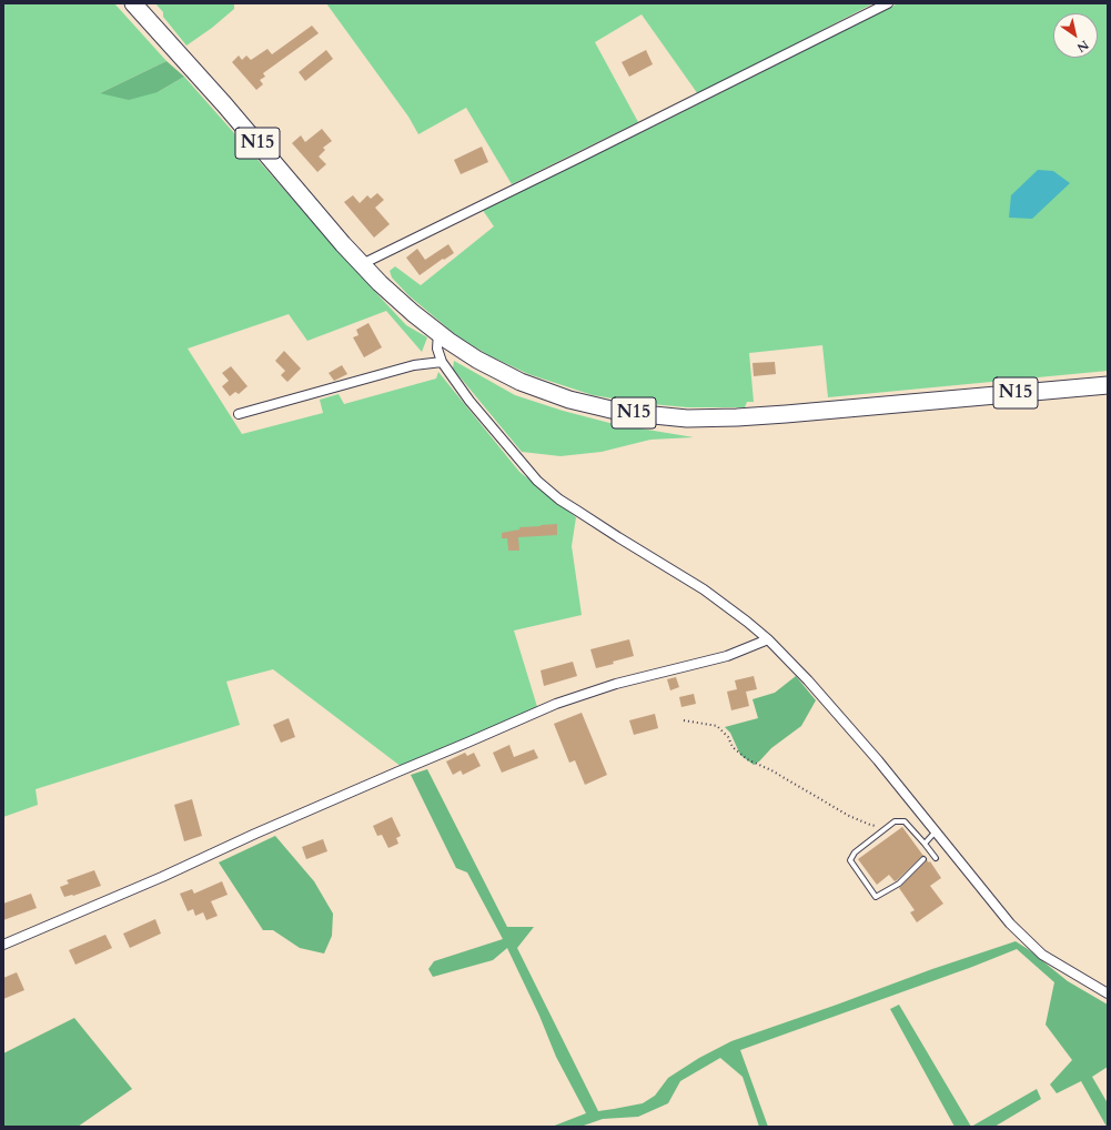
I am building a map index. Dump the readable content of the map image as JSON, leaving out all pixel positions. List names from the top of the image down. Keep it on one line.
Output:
{"streets":{"highway":["N15"]},"north":"bottom right"}
